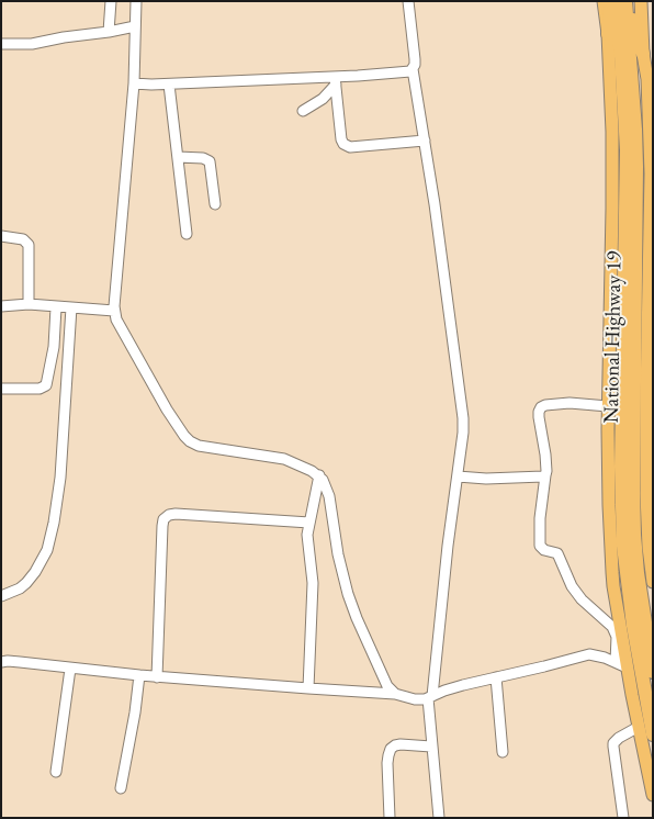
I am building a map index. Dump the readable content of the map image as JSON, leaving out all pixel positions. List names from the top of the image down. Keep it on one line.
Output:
{"streets":{"highway":["National Highway 19"]}}
